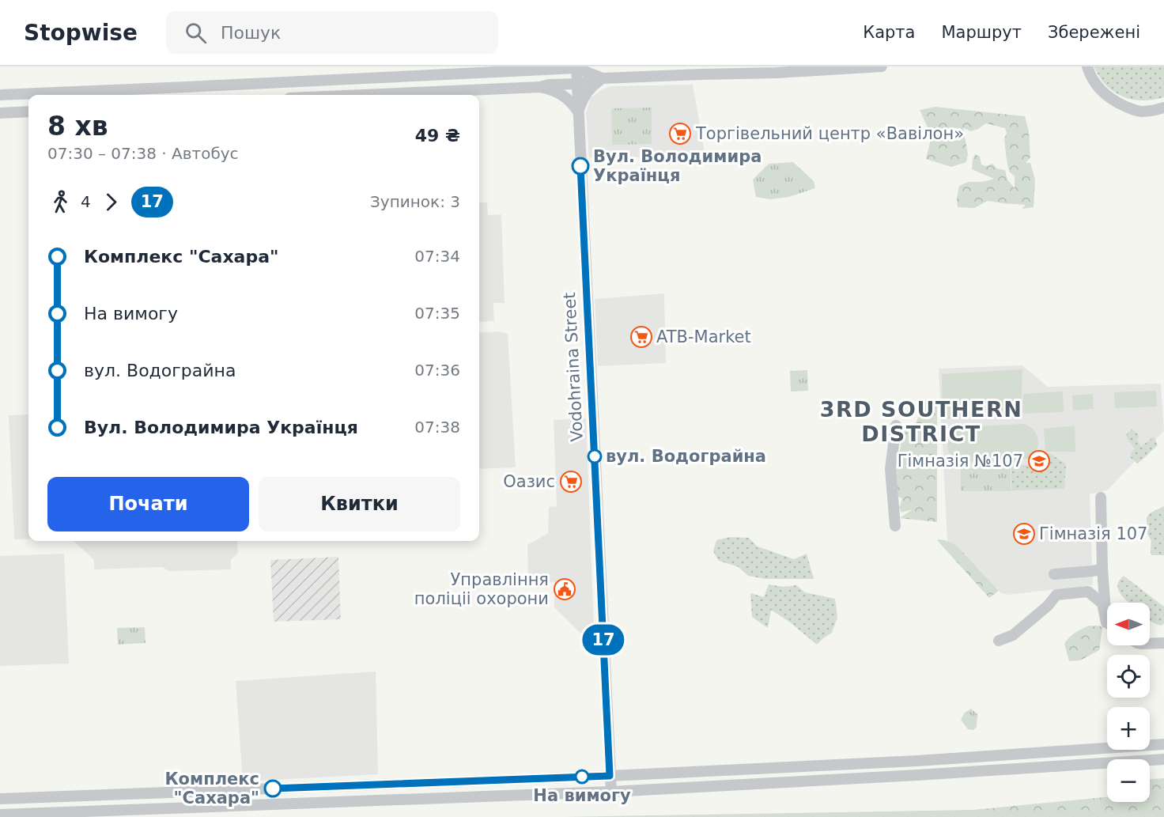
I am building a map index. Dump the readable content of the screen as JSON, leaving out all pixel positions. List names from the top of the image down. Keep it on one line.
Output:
{"streets":{"street":["Vodohraina Street"]},"districts":["3RD SOUTHERN DISTRICT"],"places":{"supermarket":["Торгівельний центр «Вавілон»","ATB-Market","Оазис"],"other":["Вул. Володимира Українця","вул. Водограйна","На вимогу","Комплекс \"Сахара\""],"school or university":["Гімназія №107","Гімназія 107"],"public building":["Управлiння полiцii охорони"]},"lines":["bus line 17"],"north":"left","page":{"header":"Stopwise","search":"Пошук","nav":["Карта","Маршрут","Збережені"],"on_map":"17","heading":["8 хв","07:30 – 07:38 · Автобус","49 ₴"],"legs":["4","17","Зупинок: 3"],"list":[{"name":"Комплекс \"Сахара\"","value":"07:34"},{"name":"На вимогу","value":"07:35"},{"name":"вул. Водограйна","value":"07:36"},{"name":"Вул. Володимира Українця","value":"07:38"}],"buttons":["Почати","Квитки"],"map_buttons":["+","−"]}}
